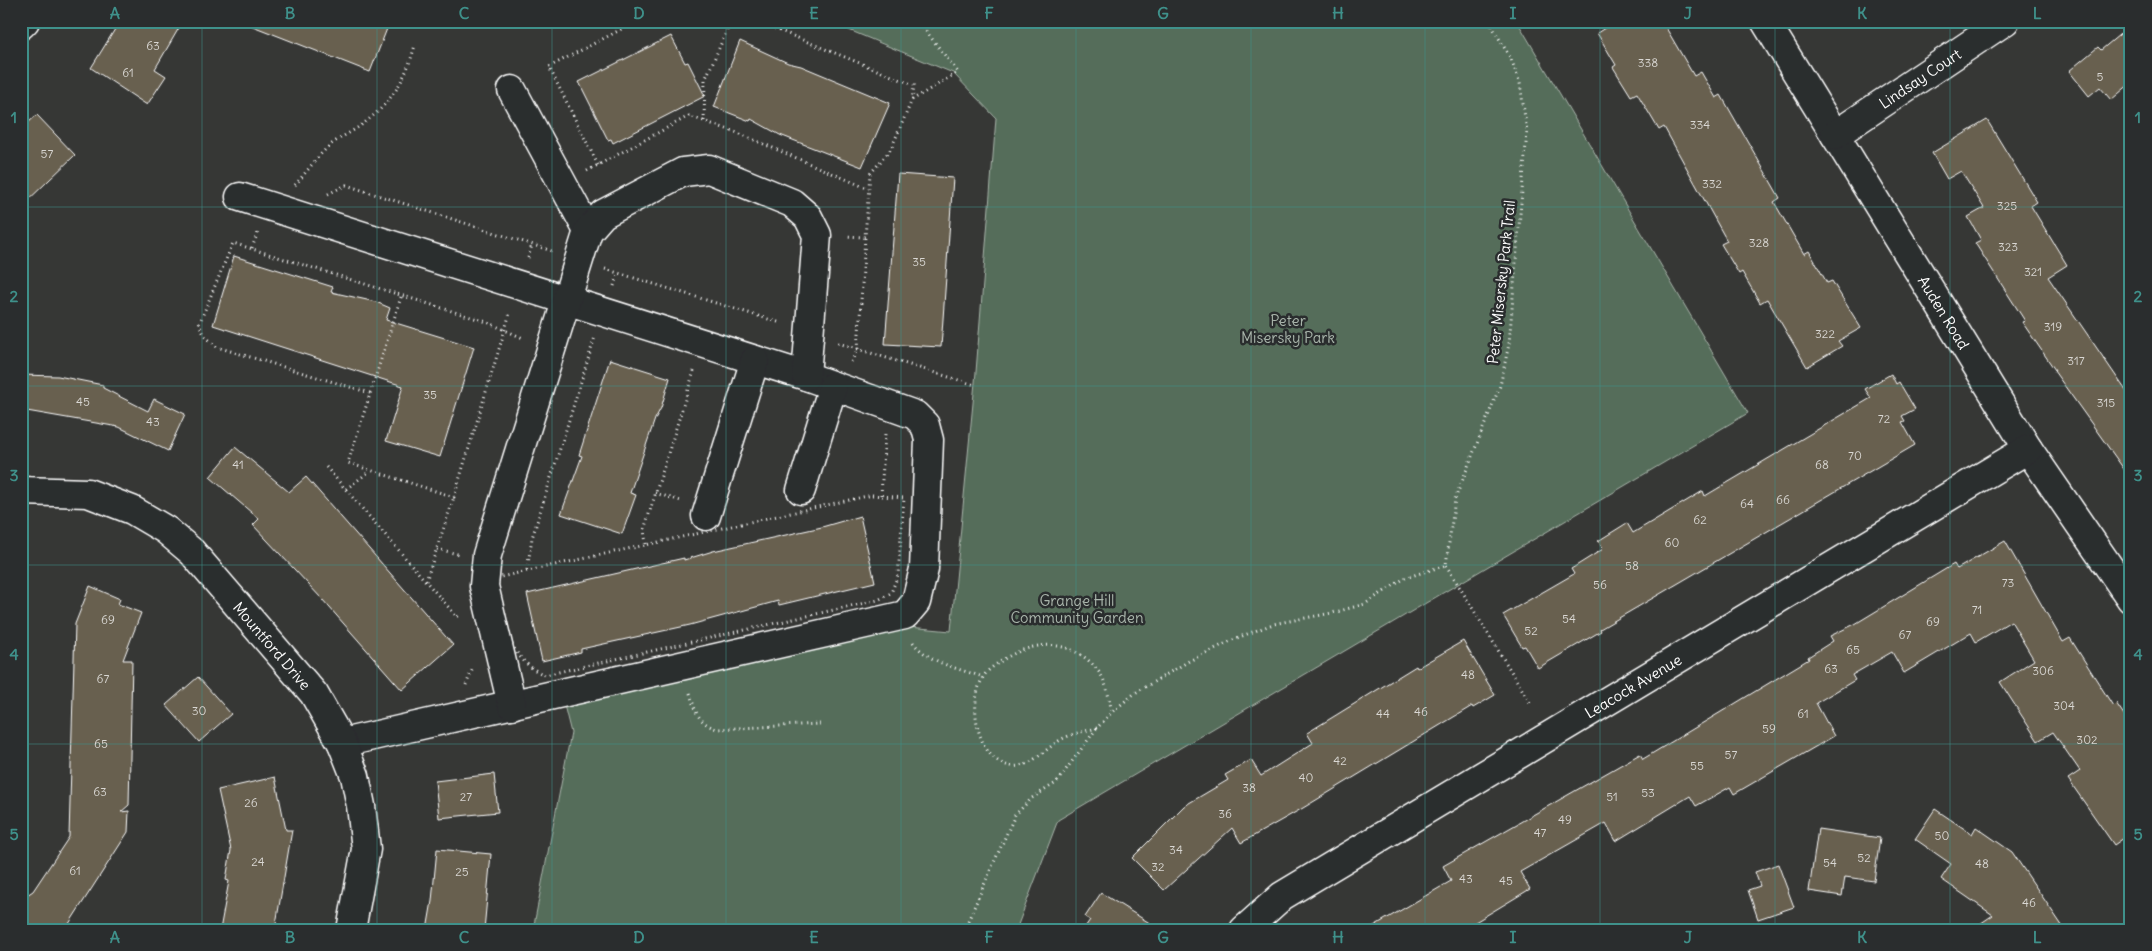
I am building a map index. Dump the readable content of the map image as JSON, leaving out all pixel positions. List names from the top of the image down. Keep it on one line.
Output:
{"streets":{"street":["Lindsay Court","Auden Road","Mountford Drive","Leacock Avenue"],"path":["Peter Misersky Park Trail"]},"crossings":[["Lindsay Court","Auden Road"],["Auden Road","Leacock Avenue"]],"parks":["Peter Misersky Park","Grange Hill Community Garden"],"house_numbers":["63","338","61","5","334","57","332","325","328","323","35","321","319","322","317","35","45","315","72","43","70","41","68","66","64","62","60","58","73","56","71","54","69","69","52","67","65","63","306","48","67","304","30","46","44","61","59","302","65","57","42","55","40","38","63","53","27","51","26","36","49","47","50","34","52","24","54","48","32","61","25","43","45","46"],"grid":{"columns":["A","B","C","D","E","F","G","H","I","J","K","L"],"rows":["1","2","3","4","5"]}}
